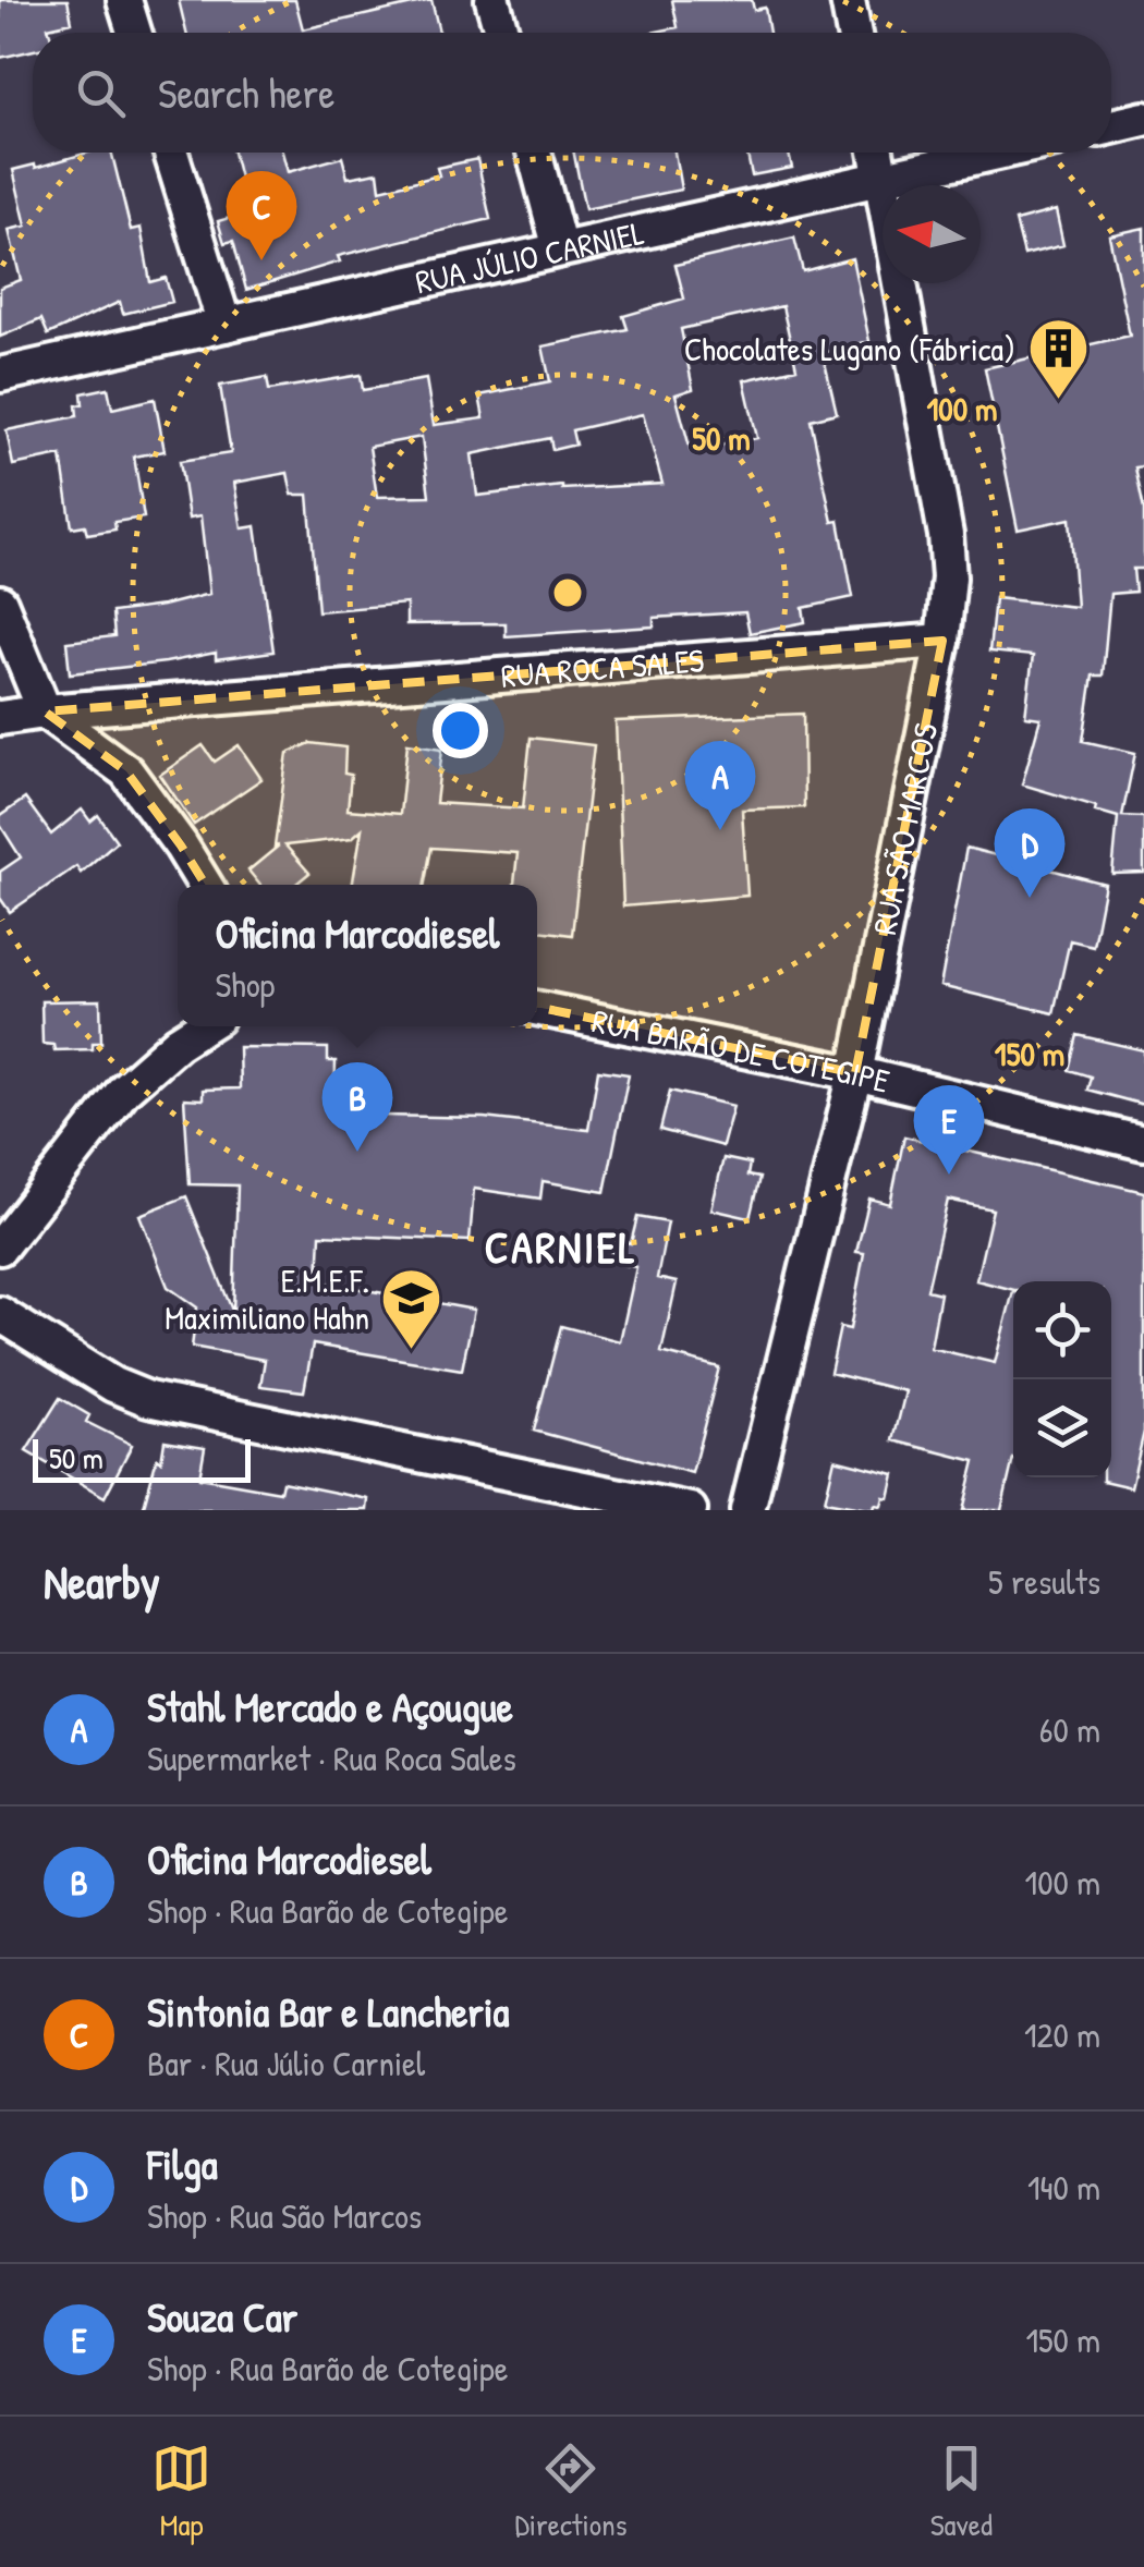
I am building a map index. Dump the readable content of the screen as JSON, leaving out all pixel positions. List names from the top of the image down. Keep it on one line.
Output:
{"streets":{"street":["RUA JÚLIO CARNIEL","RUA ROCA SALES","RUA SÃO MARCOS","RUA BARÃO DE COTEGIPE"]},"crossings":[["RUA JÚLIO CARNIEL","RUA SÃO MARCOS"],["RUA ROCA SALES","RUA SÃO MARCOS"],["RUA SÃO MARCOS","RUA BARÃO DE COTEGIPE"]],"districts":["CARNIEL"],"places":{"building":["Chocolates Lugano (Fábrica)"],"school or university":["E.M.E.F. Maximiliano Hahn"]},"scale_bar":"50 m","north":"left","page":{"search":"Search here","pins":["C","A","D","B","E"],"popup":["Oficina Marcodiesel","Shop"],"scale":"50 m","heading":["Nearby","5 results"],"list":[{"mark":"A","name":"Stahl Mercado e Açougue","note":"Supermarket · Rua Roca Sales","value":"60 m"},{"mark":"B","name":"Oficina Marcodiesel","note":"Shop · Rua Barão de Cotegipe","value":"100 m"},{"mark":"C","name":"Sintonia Bar e Lancheria","note":"Bar · Rua Júlio Carniel","value":"120 m"},{"mark":"D","name":"Filga","note":"Shop · Rua São Marcos","value":"140 m"},{"mark":"E","name":"Souza Car","note":"Shop · Rua Barão de Cotegipe","value":"150 m"}],"nav":["Map","Directions","Saved"]},"rings":["100 m","50 m","150 m"]}
